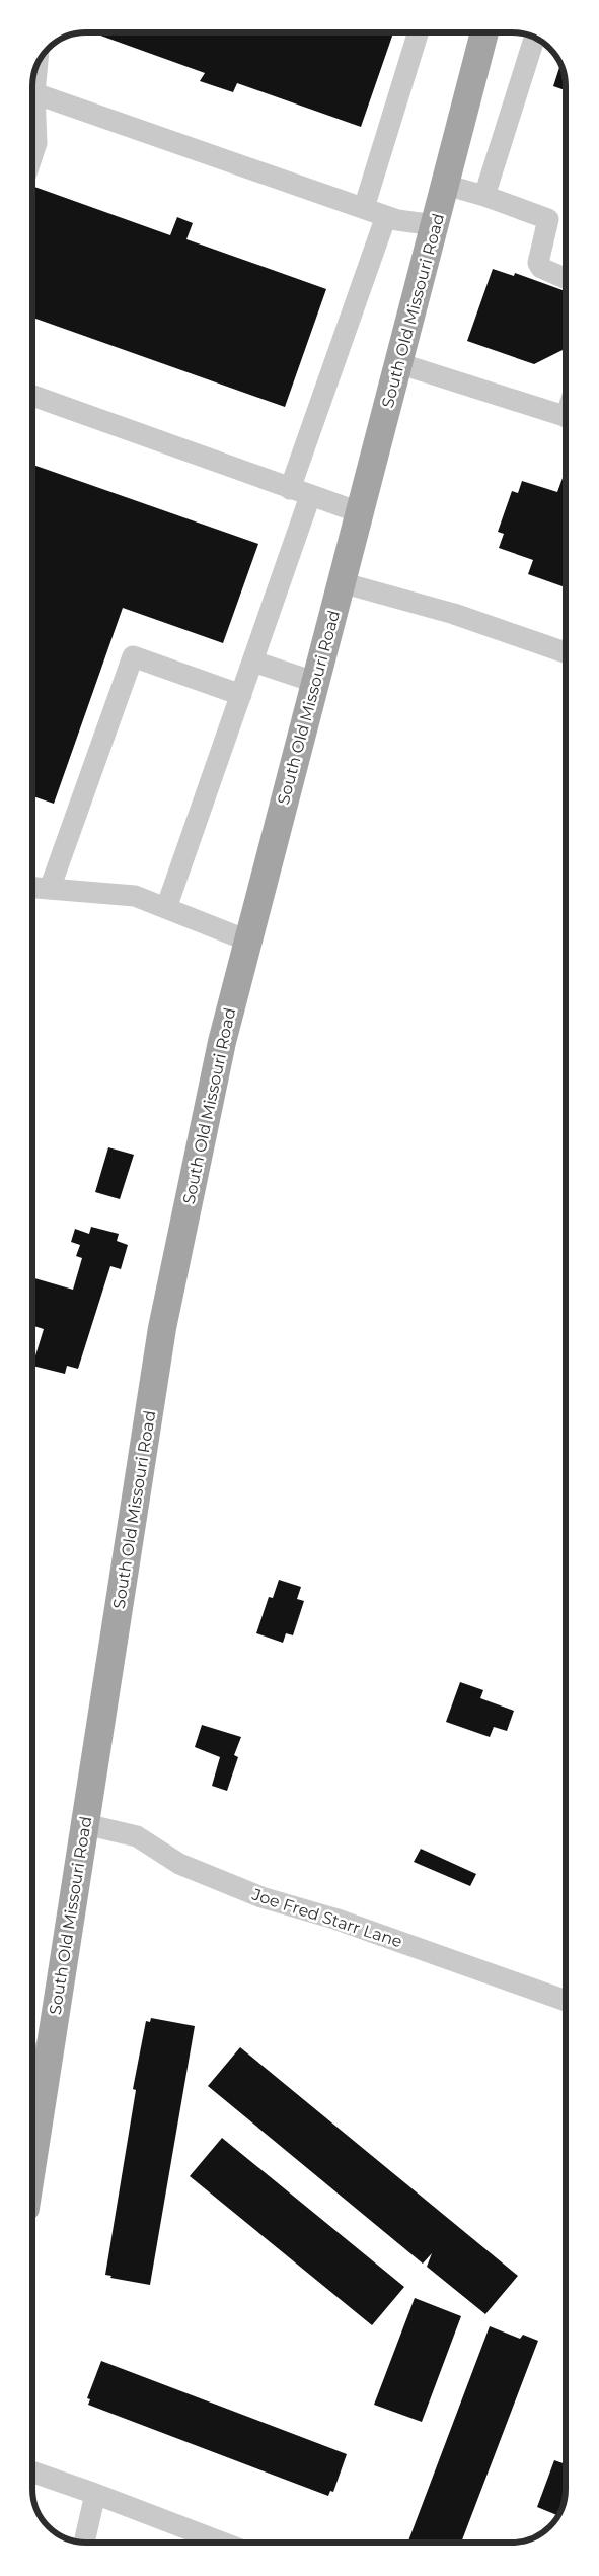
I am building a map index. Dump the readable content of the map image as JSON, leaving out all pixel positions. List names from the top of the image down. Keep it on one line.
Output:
{"streets":{"main road":["South Old Missouri Road"],"street":["Joe Fred Starr Lane"]},"crossings":[["South Old Missouri Road","Joe Fred Starr Lane"]]}
